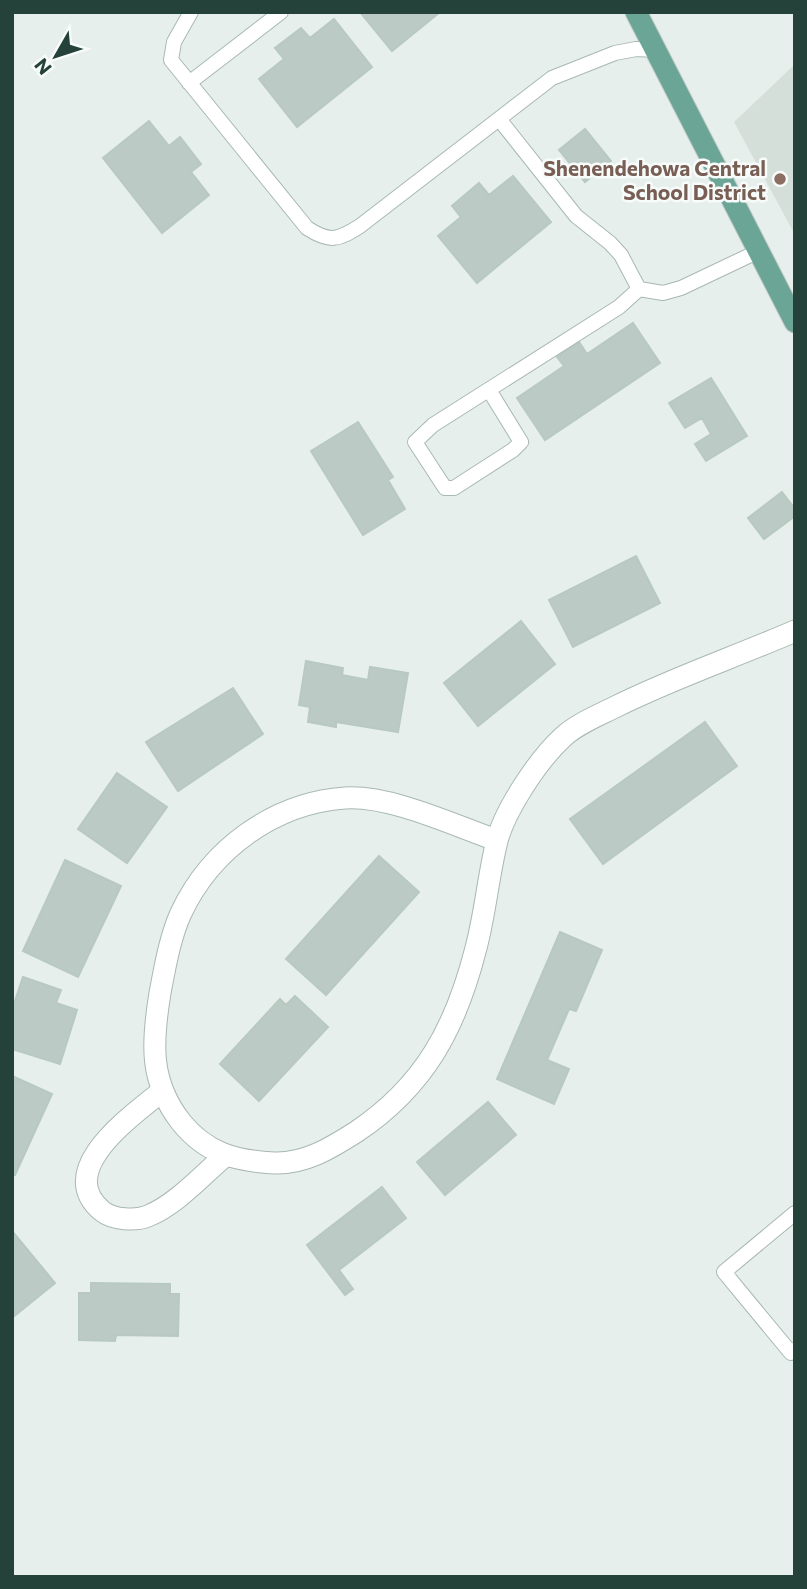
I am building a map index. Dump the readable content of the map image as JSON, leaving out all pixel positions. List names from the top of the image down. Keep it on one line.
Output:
{"places":["Shenendehowa Central School District"],"north":"bottom left"}
